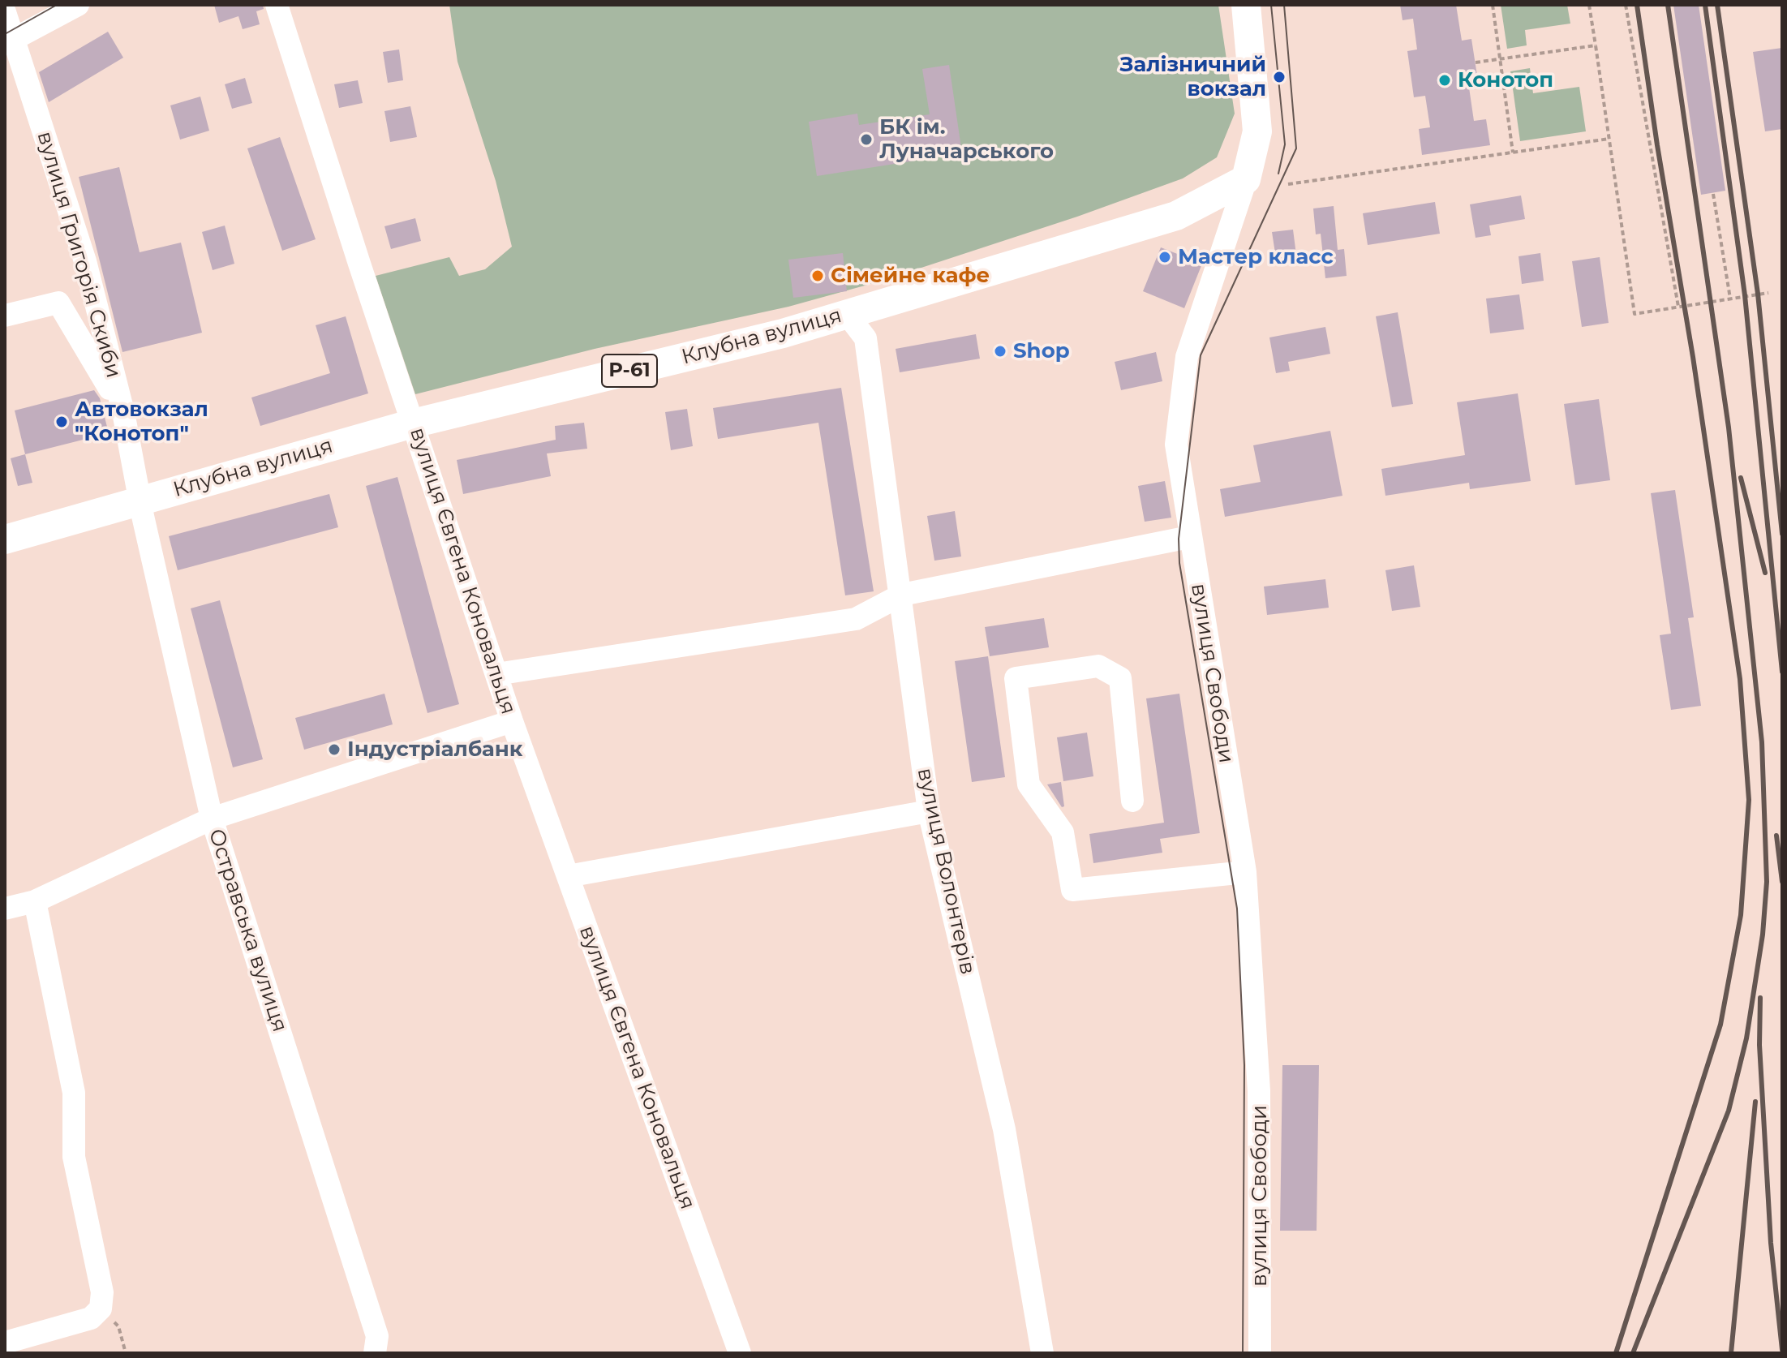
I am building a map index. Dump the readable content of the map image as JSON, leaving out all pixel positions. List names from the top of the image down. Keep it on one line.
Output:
{"streets":{"main road":["Клубна вулиця","Р-61","вулиця Свободи"],"street":["вулиця Григорія Скиби","вулиця Євгена Коновальця","вулиця Волонтерів","Остравська вулиця"]},"crossings":[["вулиця Григорія Скиби","Клубна вулиця"],["вулиця Григорія Скиби","Остравська вулиця"],["Клубна вулиця","вулиця Євгена Коновальця"],["Клубна вулиця","вулиця Свободи"],["Клубна вулиця","вулиця Волонтерів"],["Клубна вулиця","Остравська вулиця"]],"places":["Залізничний вокзал","Конотоп","БК ім. Луначарського","Мастер класс","Сімейне кафе","Shop","Автовокзал \"Конотоп\"","Індустріалбанк"]}
